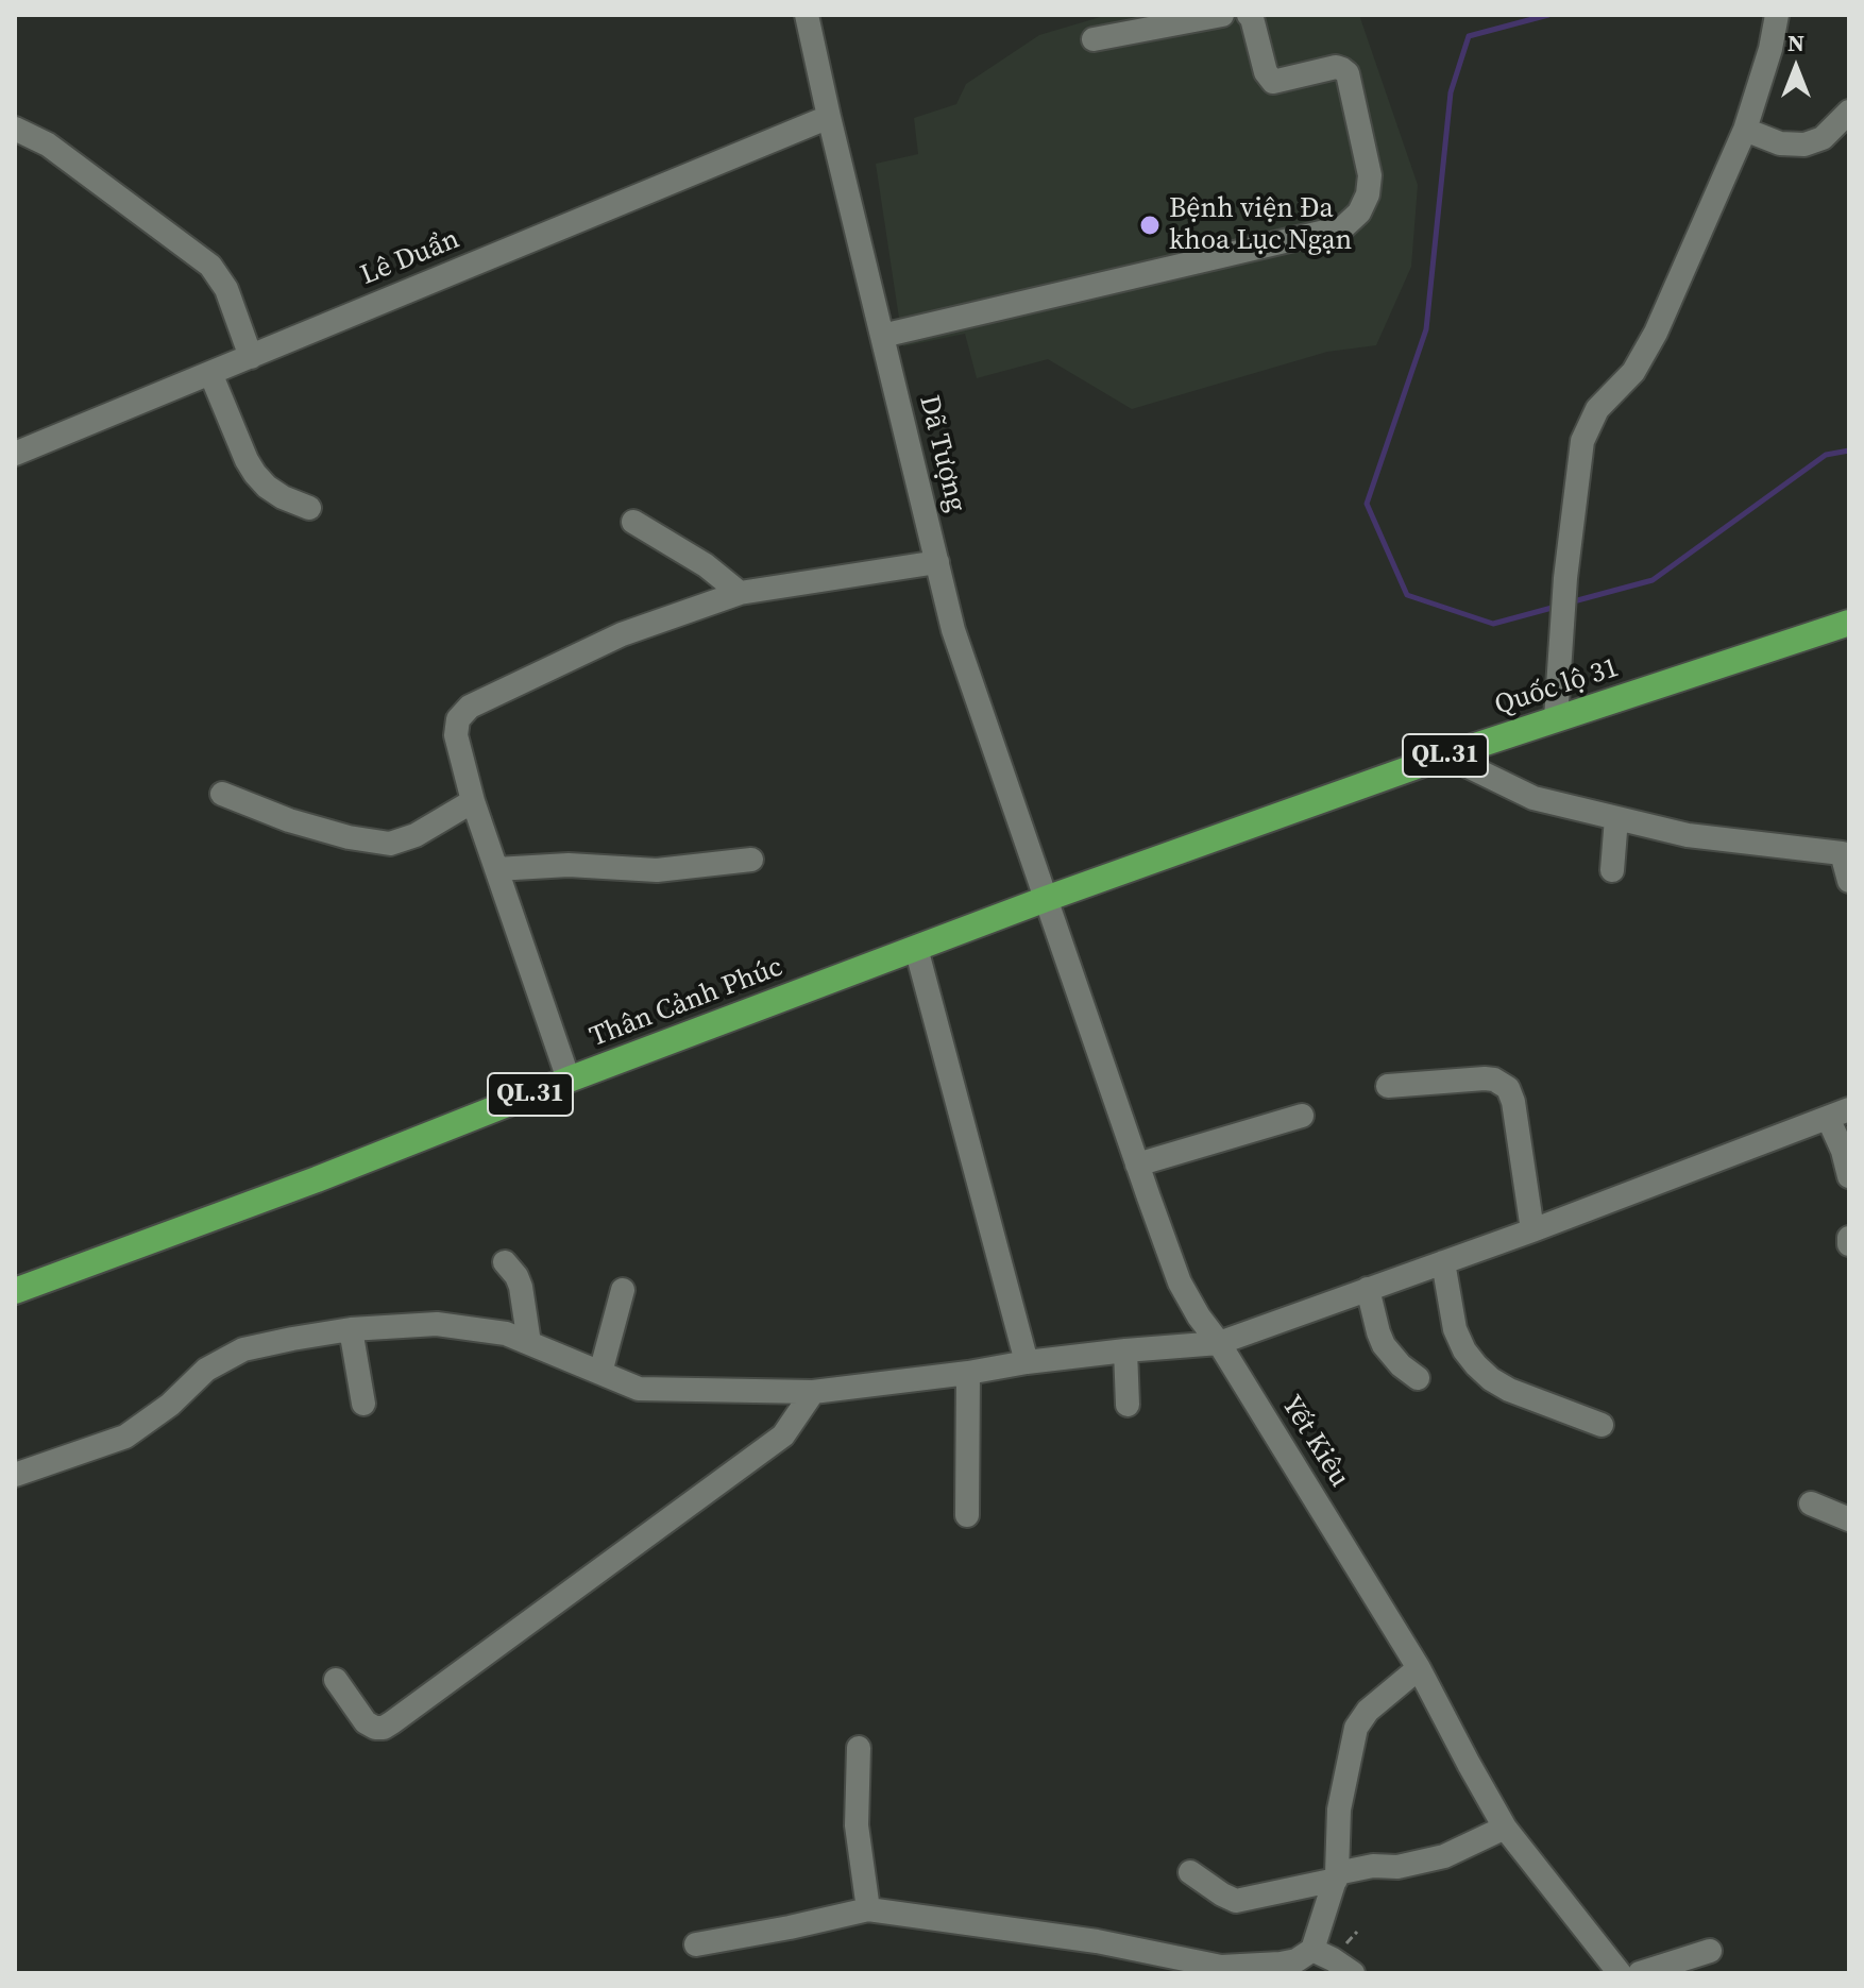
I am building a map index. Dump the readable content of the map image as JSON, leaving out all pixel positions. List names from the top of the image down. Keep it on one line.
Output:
{"streets":{"highway":["Quốc lộ 31","QL.31","Thân Cảnh Phúc"],"street":["Lê Duẩn","Dã Tượng","Yết Kiêu"]},"crossings":[["Lê Duẩn","Dã Tượng"],["Dã Tượng","Quốc lộ 31"],["Dã Tượng","Thân Cảnh Phúc"],["Dã Tượng","Yết Kiêu"],["Quốc lộ 31","Thân Cảnh Phúc"],["Quốc lộ 31","Yết Kiêu"],["Thân Cảnh Phúc","Yết Kiêu"]],"places":["Bệnh viện Đa khoa Lục Ngạn"],"north":"top"}
